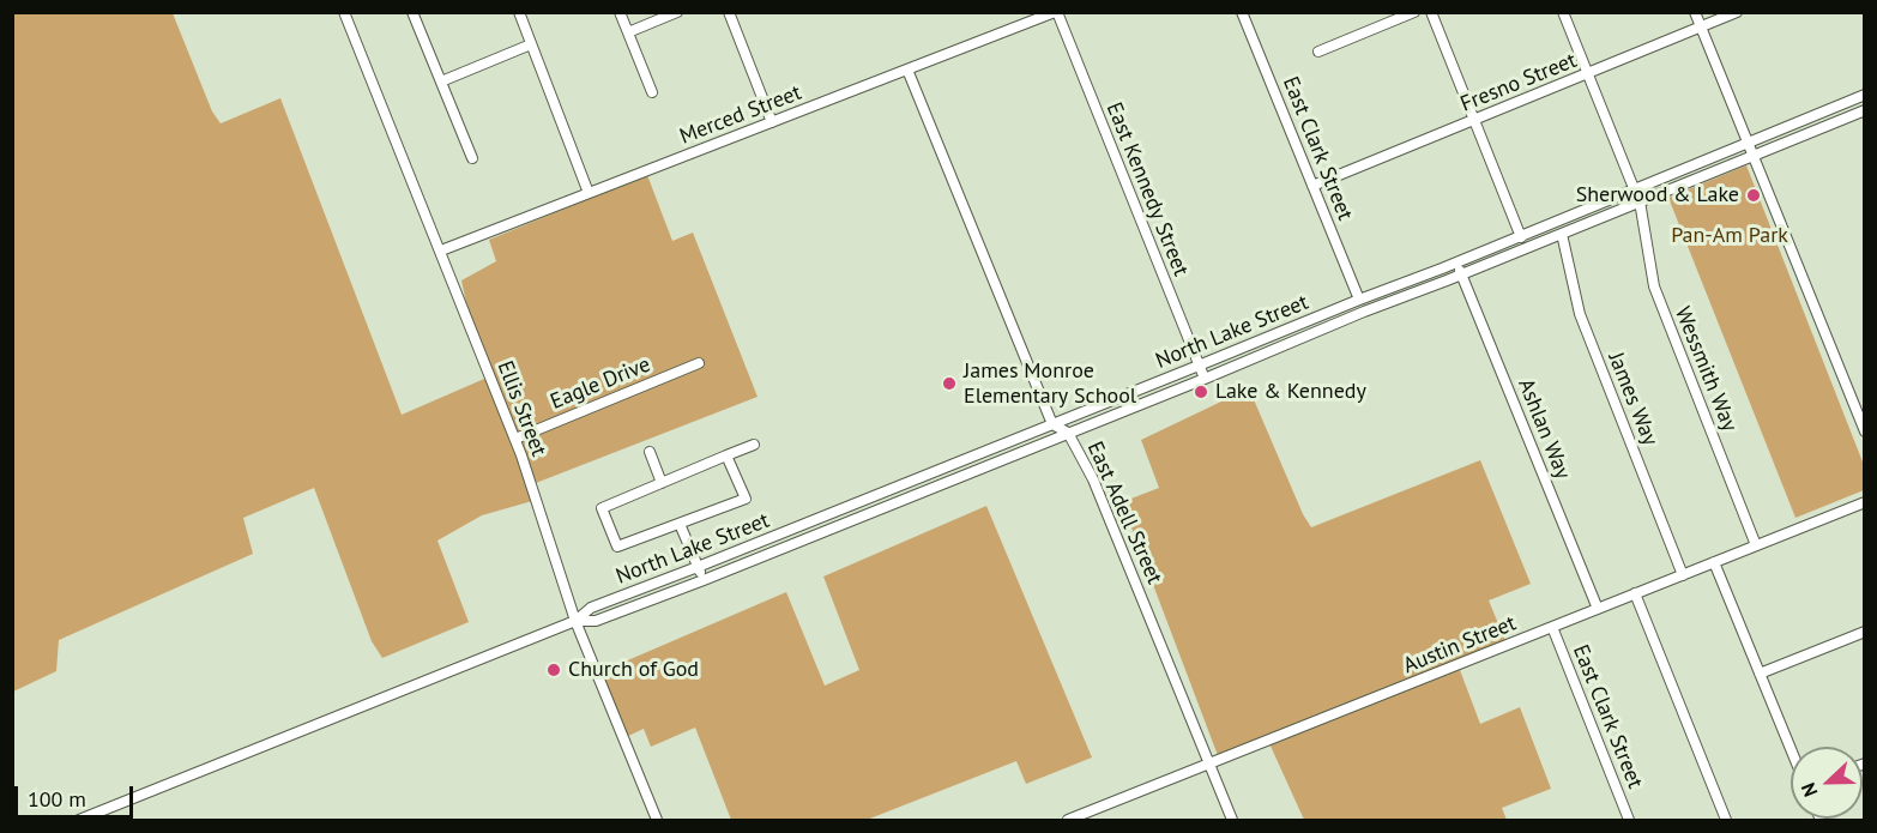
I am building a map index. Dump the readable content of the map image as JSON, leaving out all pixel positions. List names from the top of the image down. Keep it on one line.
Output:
{"streets":{"street":["Fresno Street","Merced Street","East Clark Street","East Kennedy Street","North Lake Street","Wessmith Way","Eagle Drive","James Way","Ellis Street","Ashlan Way","East Adell Street","Austin Street"]},"crossings":[["Fresno Street","East Clark Street"],["Merced Street","East Kennedy Street"],["Merced Street","Ellis Street"],["East Clark Street","North Lake Street"],["East Clark Street","Austin Street"],["East Kennedy Street","North Lake Street"],["North Lake Street","Wessmith Way"],["North Lake Street","James Way"],["North Lake Street","Ellis Street"],["North Lake Street","Ashlan Way"],["North Lake Street","East Adell Street"],["Wessmith Way","Austin Street"],["Eagle Drive","Ellis Street"],["James Way","Austin Street"],["Ashlan Way","Austin Street"],["East Adell Street","Austin Street"]],"parks":["Pan-Am Park"],"places":["Sherwood & Lake","James Monroe Elementary School","Lake & Kennedy","Church of God"],"scale_bar":"100 m","north":"left"}
